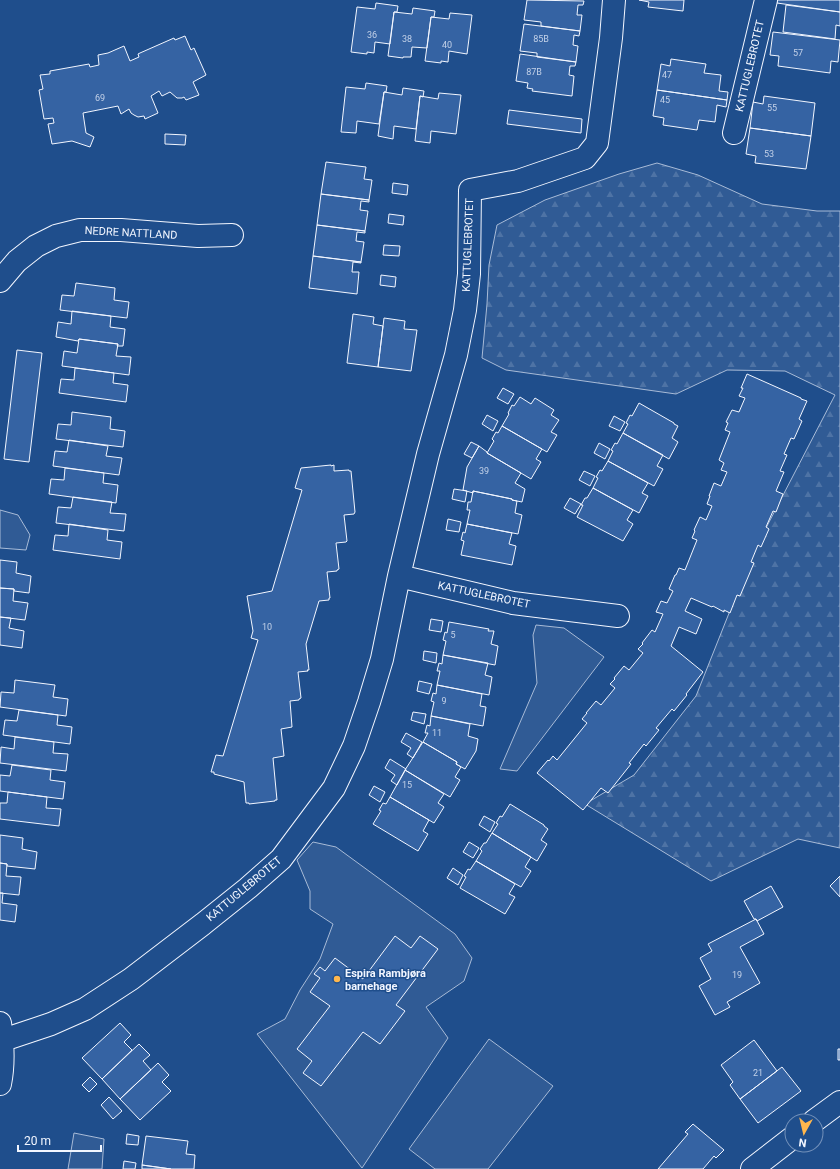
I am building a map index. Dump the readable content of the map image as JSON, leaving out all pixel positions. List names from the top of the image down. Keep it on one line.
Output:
{"streets":{"street":["KATTUGLEBROTET","NEDRE NATTLAND"]},"places":["Espira Rambjøra barnehage"],"house_numbers":["36","38","85B","40","57","87B","47","69","45","55","53","39","10","5","9","11","15","19","21"],"scale_bar":"20 m","north":"bottom"}
